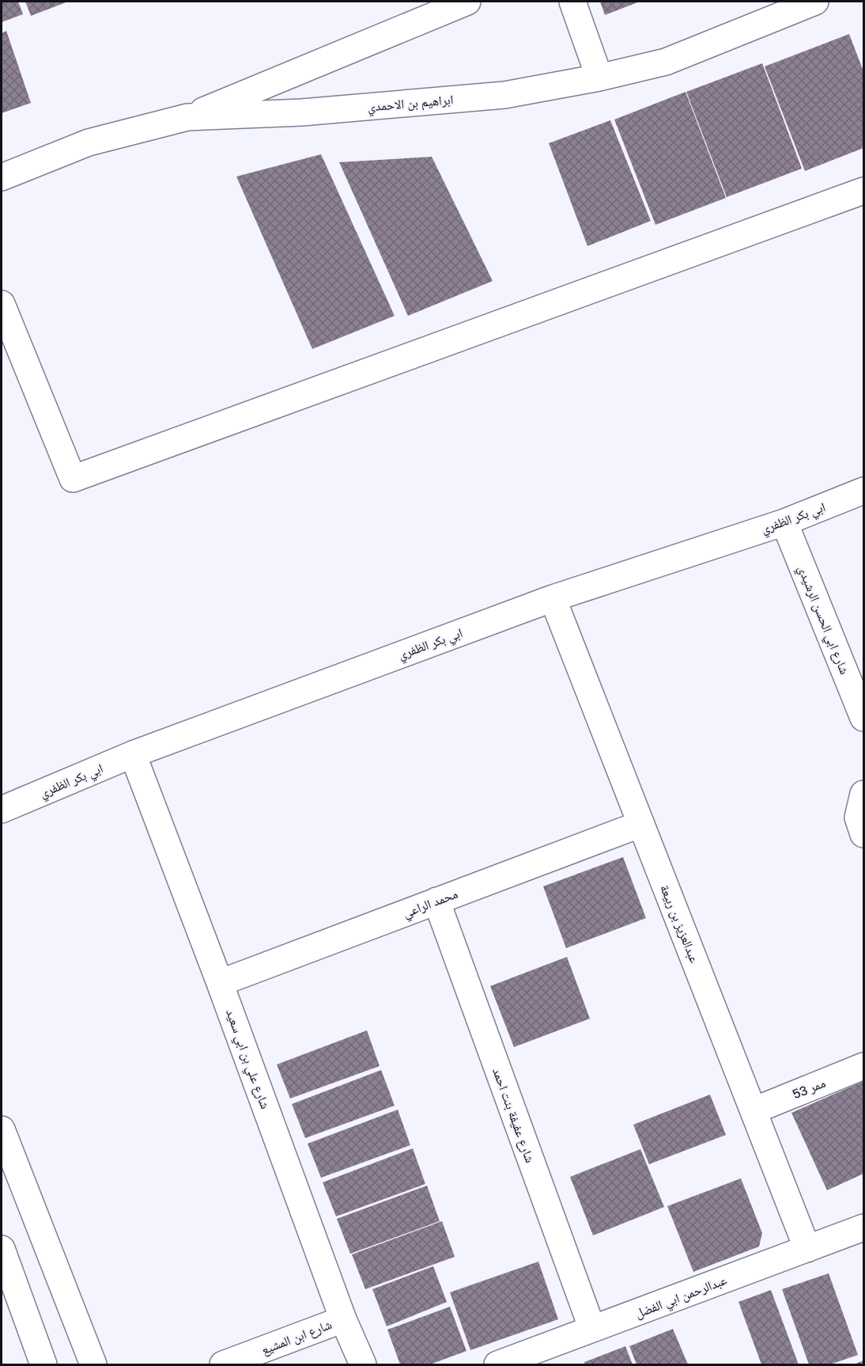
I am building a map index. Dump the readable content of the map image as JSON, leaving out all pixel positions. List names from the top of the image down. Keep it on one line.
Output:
{"streets":{"street":["ابراهيم بن الاحمدي","ابي بكر الظفري","شارع ابي الحسن الرشيدي","محمد الراعي","عبدالعزيز بن ربيعة","شارع علي بن ابي سعيد","ممر 53","شارع عفيفة بنت احمد","عبدالرحمن ابي الفضل","شارع ابن المشيع"]},"crossings":[["ابي بكر الظفري","شارع ابي الحسن الرشيدي"],["ابي بكر الظفري","عبدالعزيز بن ربيعة"],["ابي بكر الظفري","شارع علي بن ابي سعيد"],["محمد الراعي","عبدالعزيز بن ربيعة"],["محمد الراعي","شارع علي بن ابي سعيد"],["محمد الراعي","شارع عفيفة بنت احمد"],["عبدالعزيز بن ربيعة","ممر 53"],["عبدالعزيز بن ربيعة","عبدالرحمن ابي الفضل"],["شارع علي بن ابي سعيد","شارع ابن المشيع"],["شارع عفيفة بنت احمد","عبدالرحمن ابي الفضل"]]}
